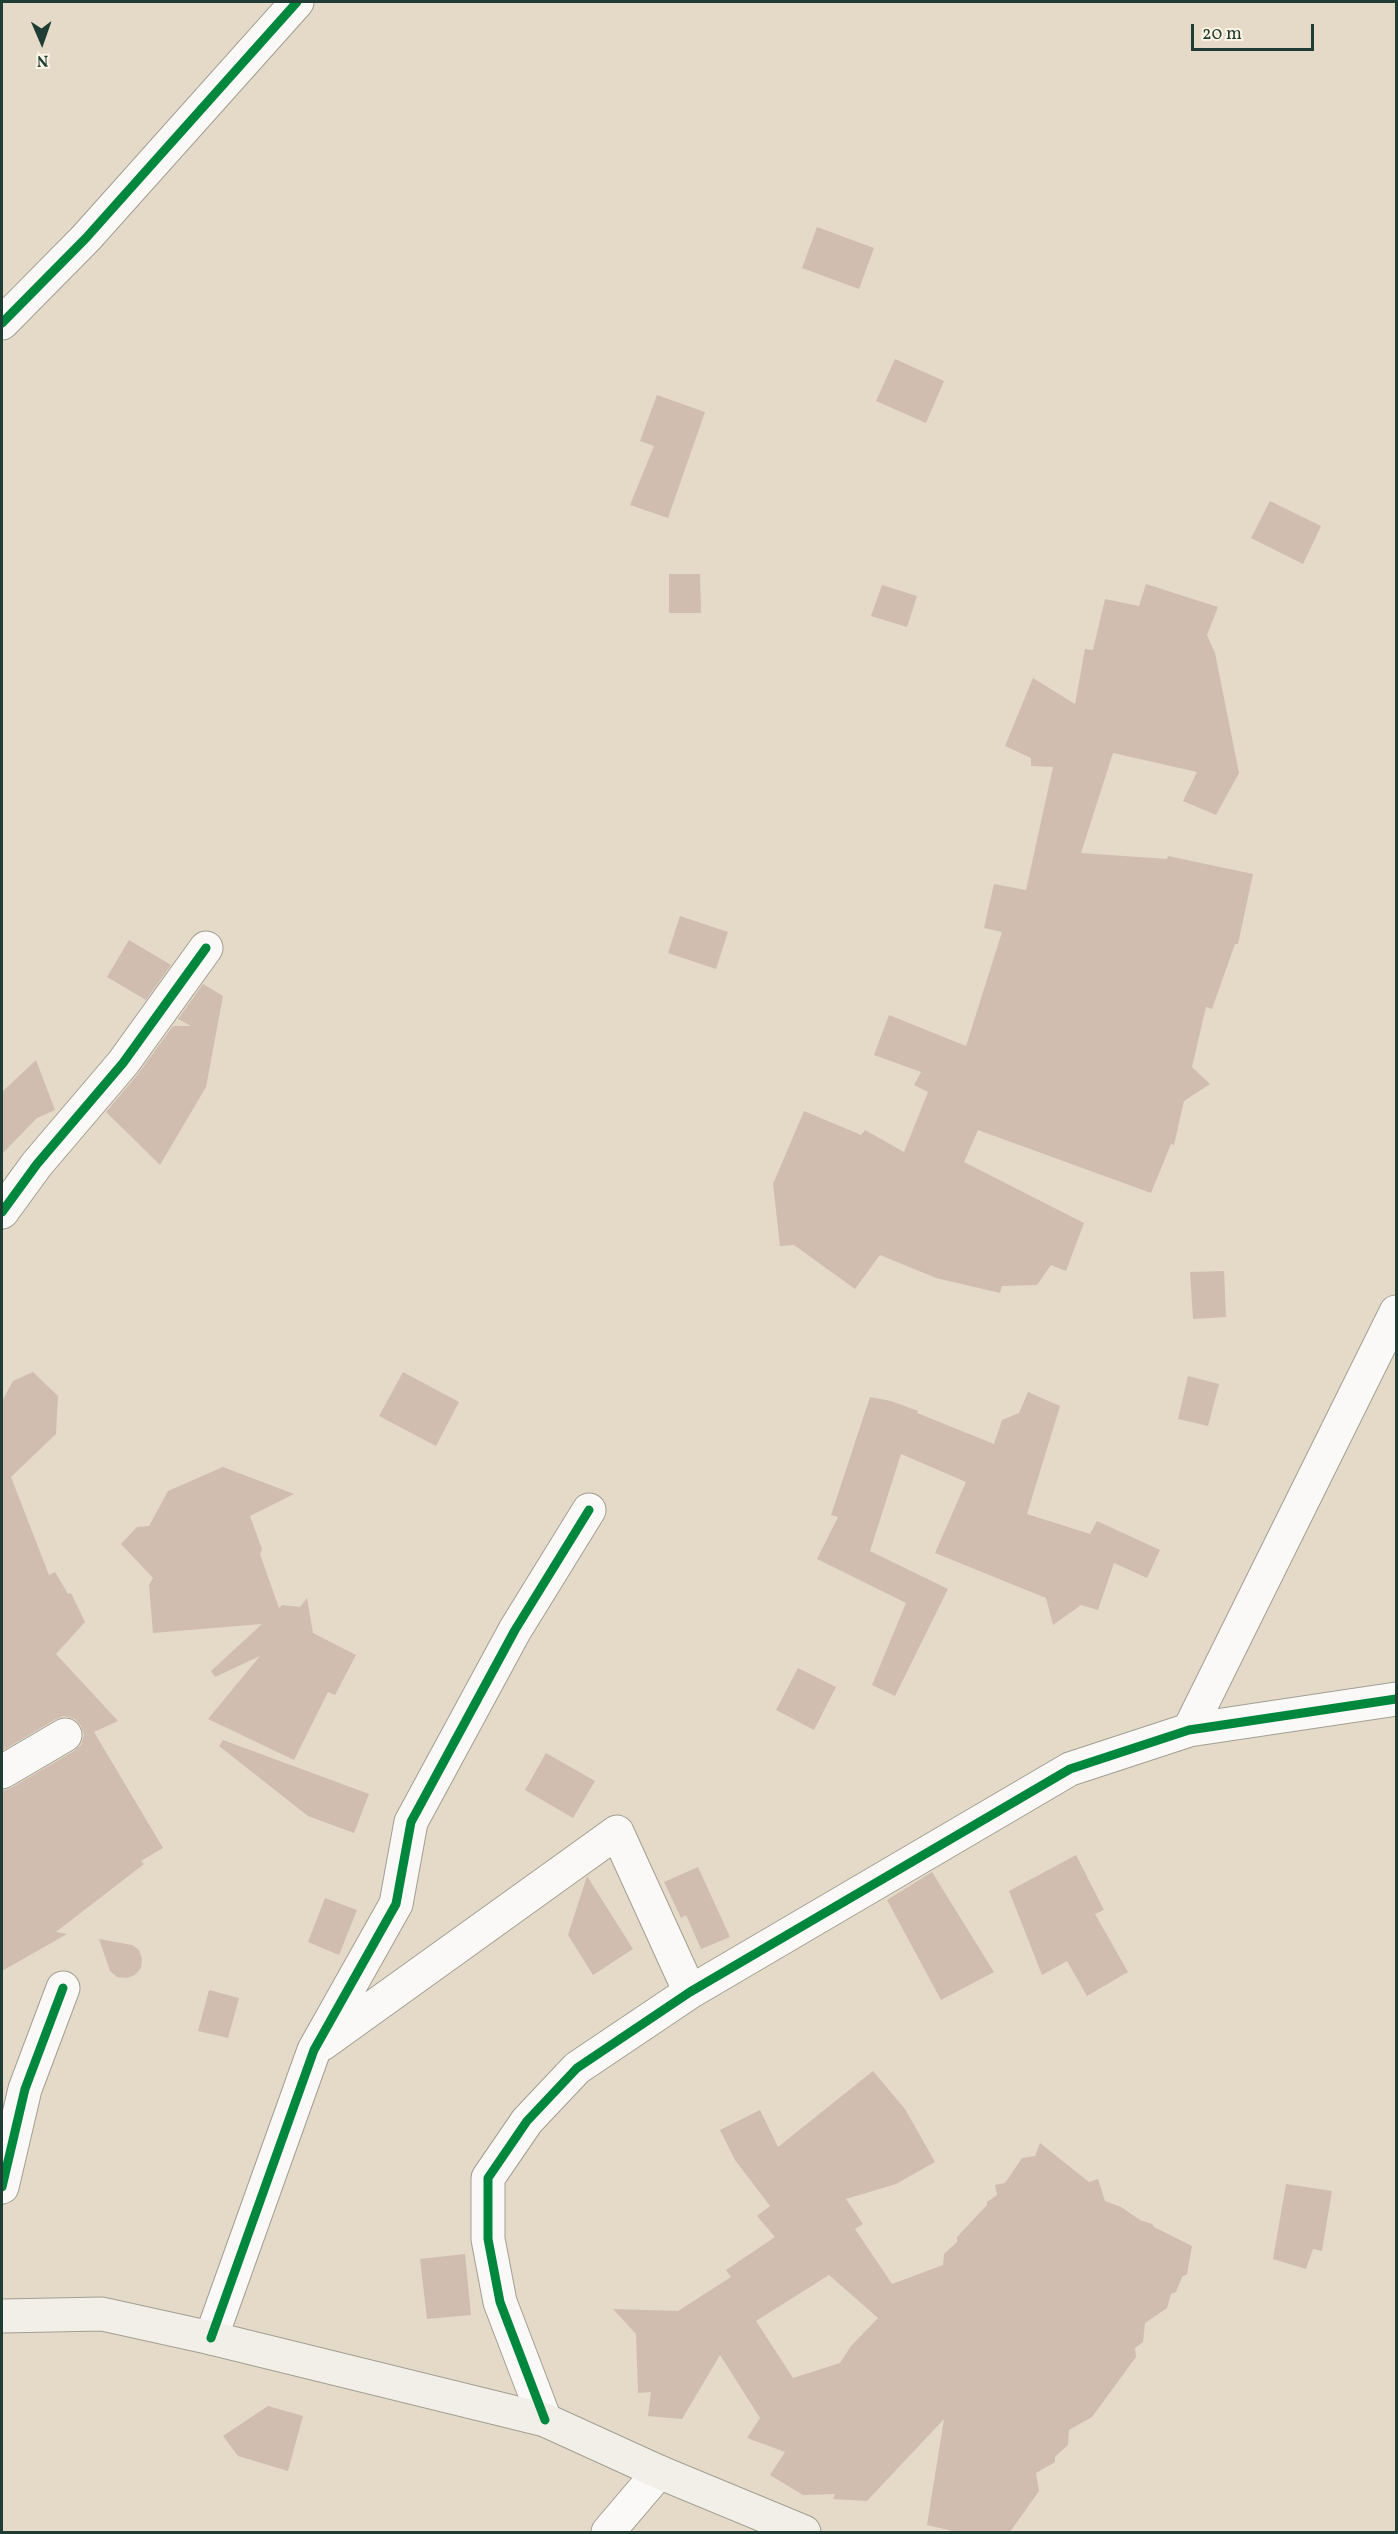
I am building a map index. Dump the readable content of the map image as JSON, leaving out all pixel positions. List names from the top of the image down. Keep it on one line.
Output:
{"scale_bar":"20 m","north":"bottom"}
